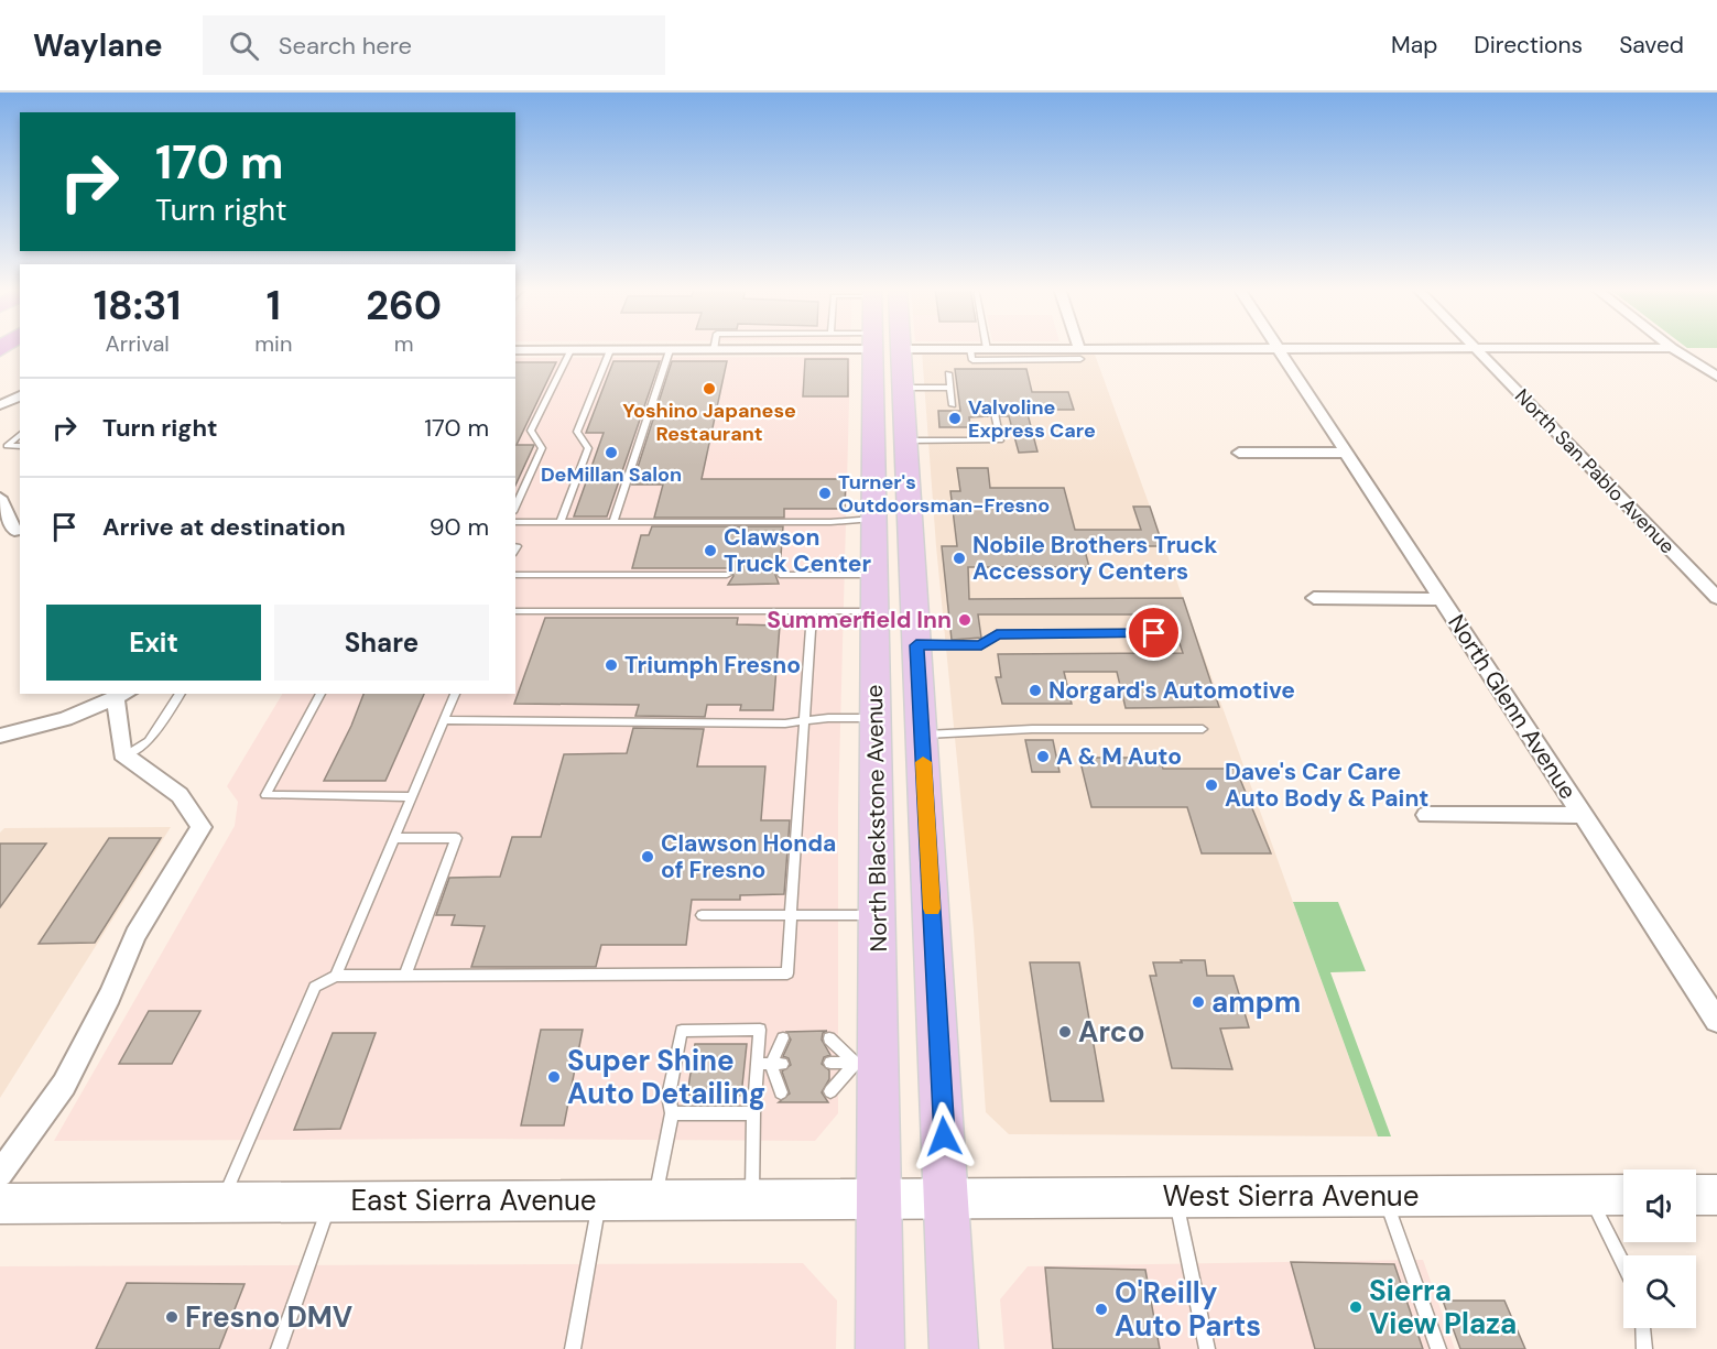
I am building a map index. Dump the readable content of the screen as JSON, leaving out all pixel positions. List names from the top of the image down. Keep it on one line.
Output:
{"streets":{"main road":["North Blackstone Avenue","West Sierra Avenue","East Sierra Avenue"],"street":["North San Pablo Avenue","North Glenn Avenue"]},"crossings":[["North Blackstone Avenue","West Sierra Avenue"],["North Blackstone Avenue","East Sierra Avenue"],["West Sierra Avenue","East Sierra Avenue"]],"places":["Yoshino Japanese Restaurant","Valvoline Express Care","DeMillan Salon","Turner's Outdoorsman-Fresno","Clawson Truck Center","Nobile Brothers Truck Accessory Centers","Summerfield Inn","Triumph Fresno","Norgard's Automotive","A & M Auto","Dave's Car Care Auto Body & Paint","Clawson Honda of Fresno","ampm","Arco","Super Shine Auto Detailing","Sierra View Plaza","O'Reilly Auto Parts","Fresno DMV"],"page":{"header":"Waylane","search":"Search here","nav":["Map","Directions","Saved"],"turn":["170 m","Turn right"],"eta":["18:31","Arrival","1","min","260","m"],"list":[{"name":"Turn right","value":"170 m"},{"name":"Arrive at destination","value":"90 m"}],"buttons":["Exit","Share"]}}
